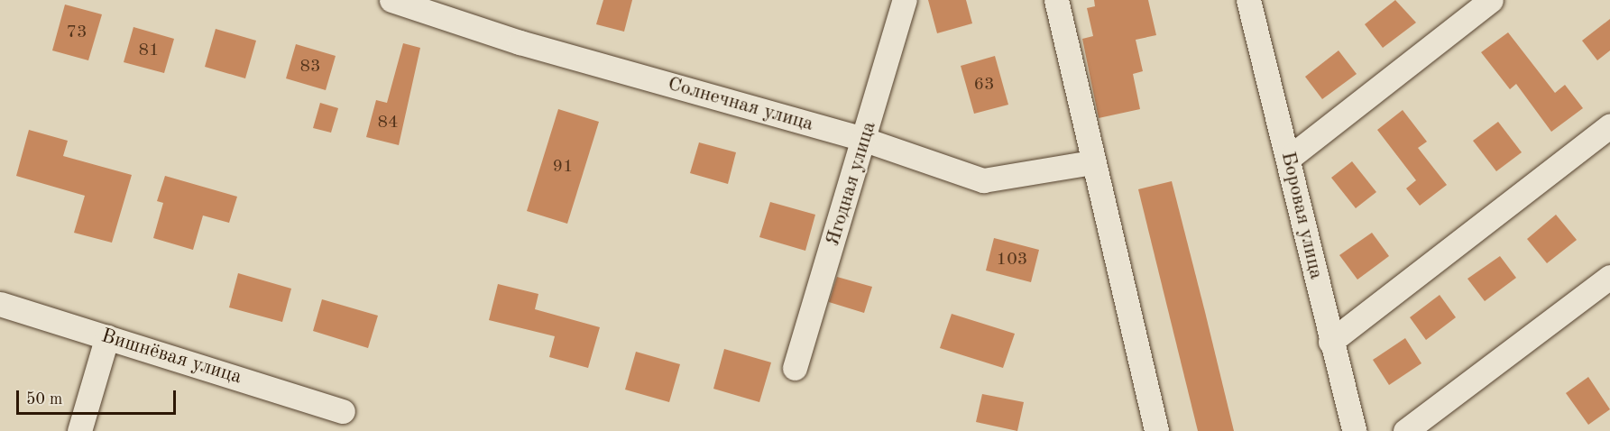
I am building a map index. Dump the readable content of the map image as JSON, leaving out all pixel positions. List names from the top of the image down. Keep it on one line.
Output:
{"streets":{"street":["Солнечная улица","Ягодная улица","Боровая улица","Вишнёвая улица"]},"crossings":[["Солнечная улица","Ягодная улица"]],"house_numbers":["73","81","83","63","84","91","103"],"scale_bar":"50 m"}
